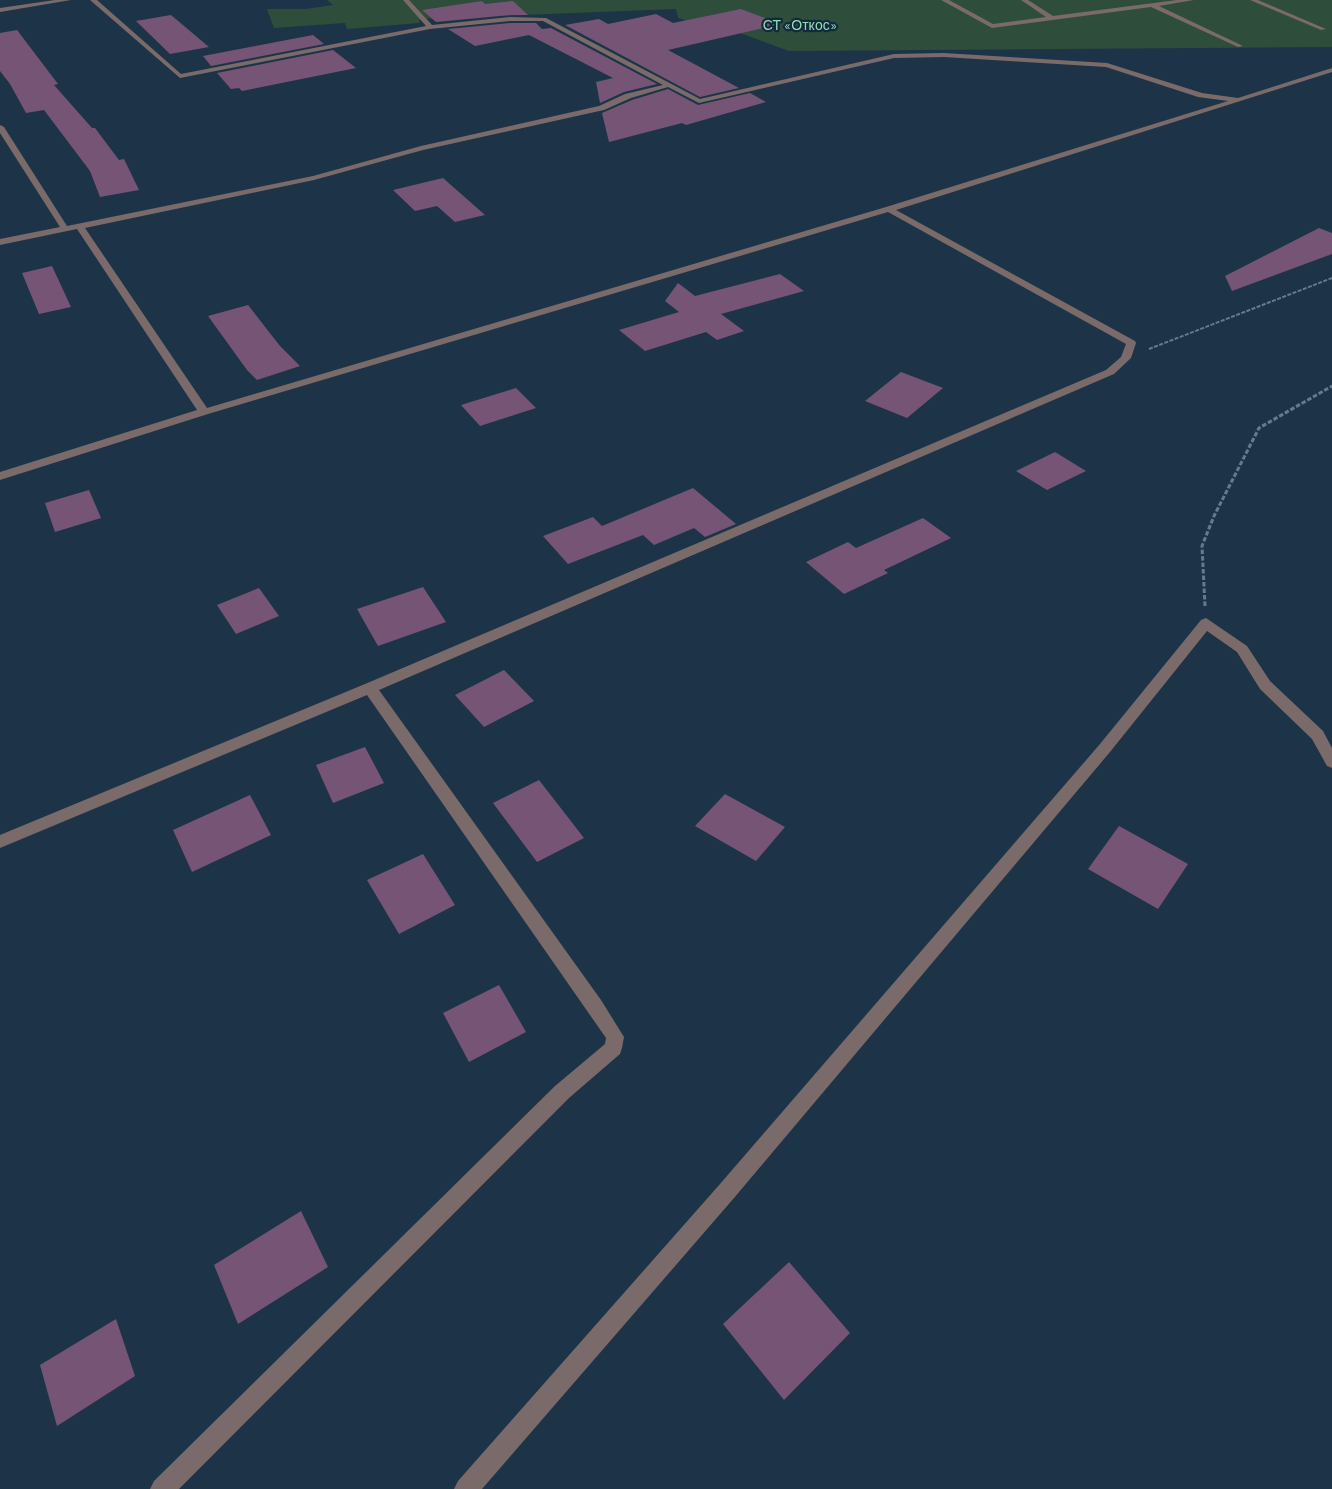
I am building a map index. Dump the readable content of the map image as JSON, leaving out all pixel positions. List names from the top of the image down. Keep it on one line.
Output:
{"parks":["СТ «Откос»"]}
